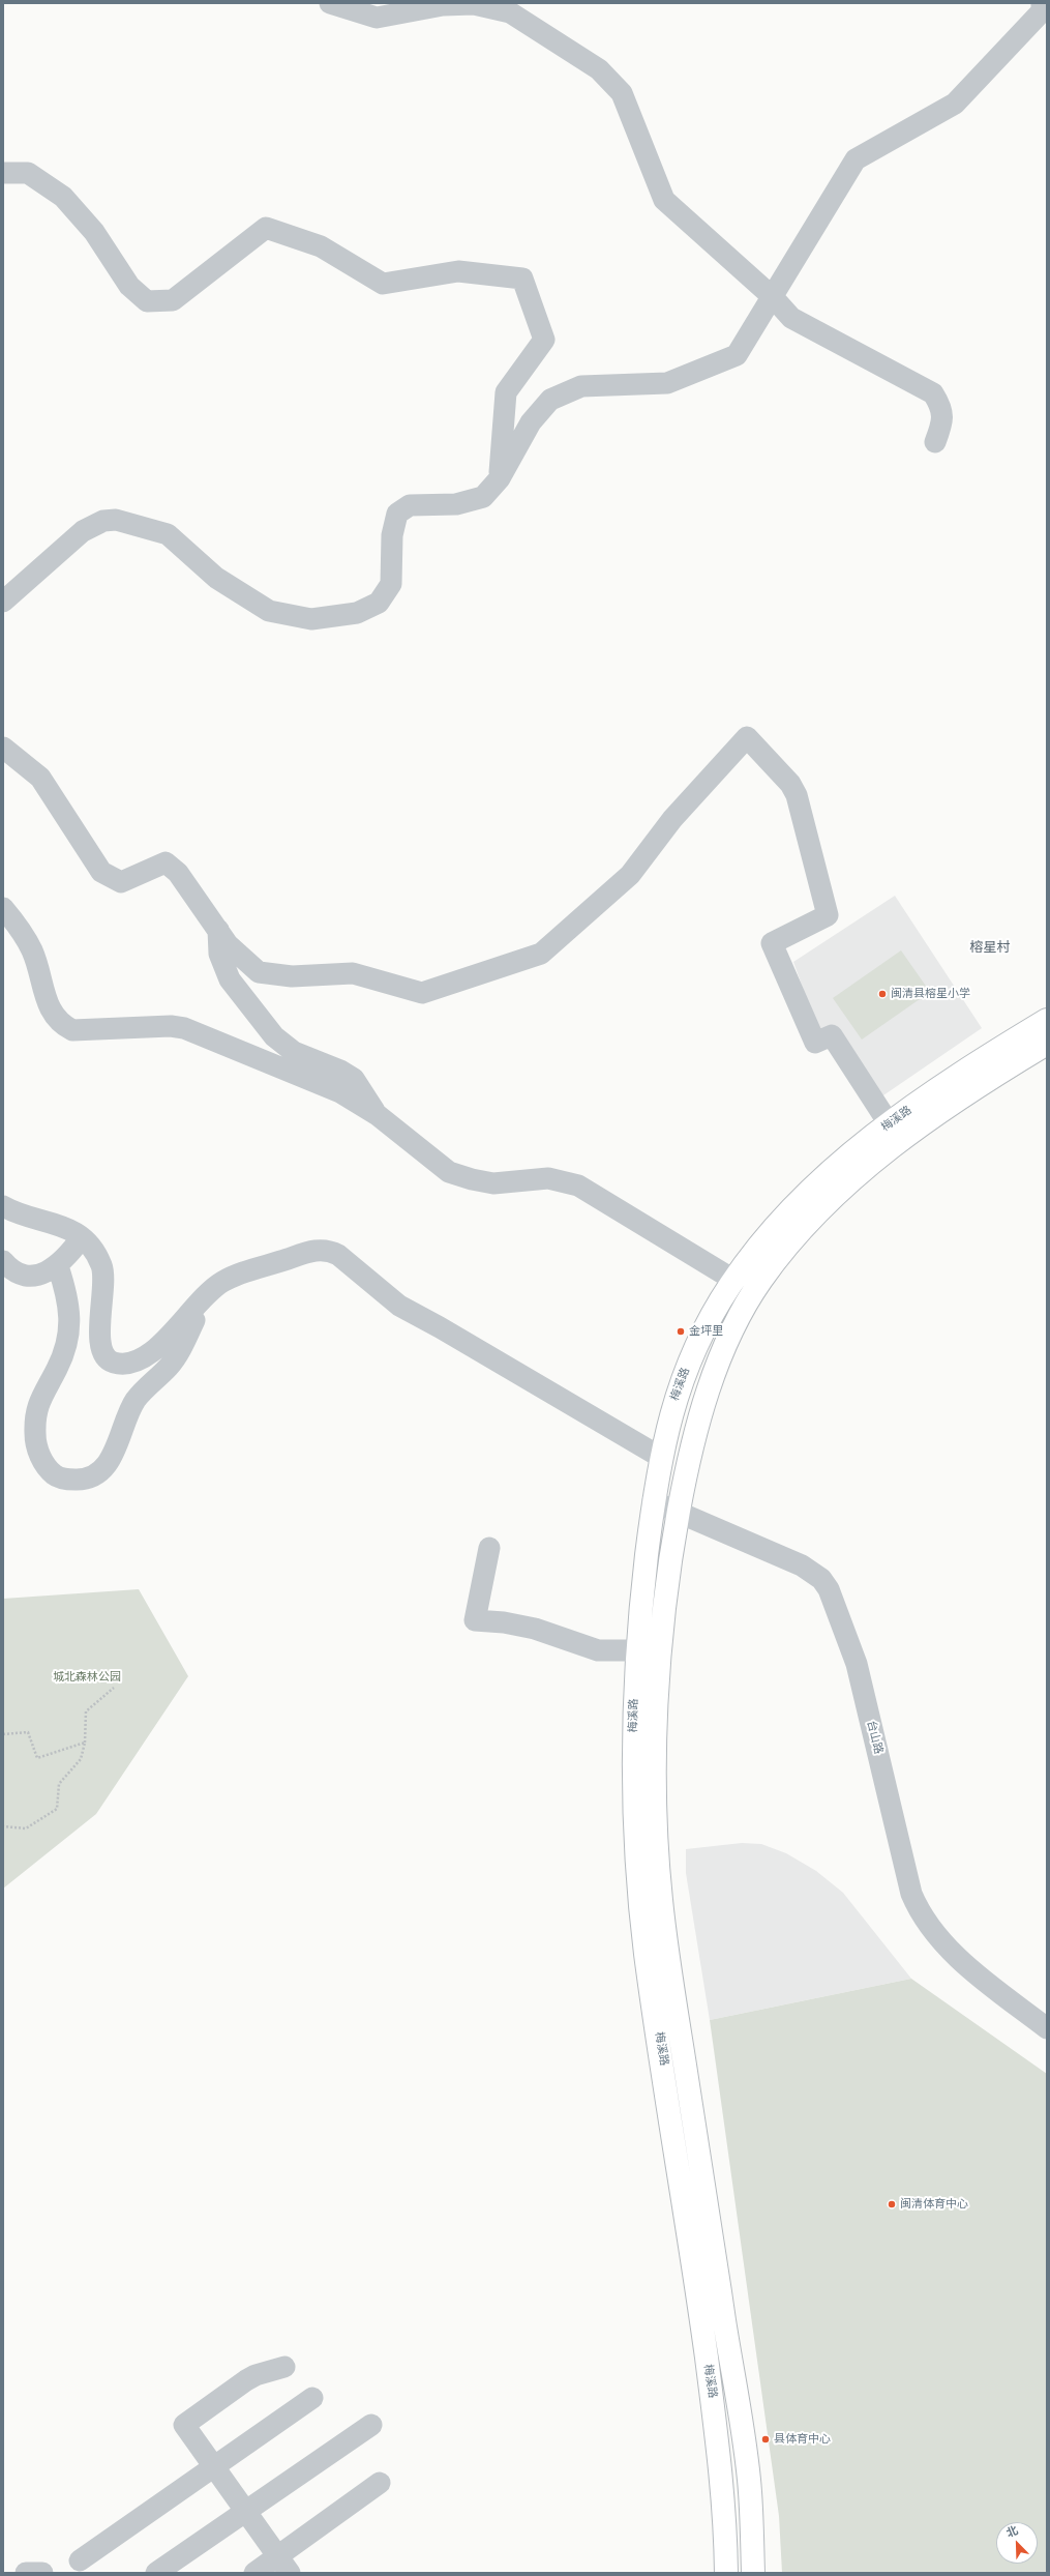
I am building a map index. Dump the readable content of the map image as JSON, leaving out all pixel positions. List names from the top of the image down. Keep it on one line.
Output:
{"streets":{"main road":["梅溪路"],"street":["台山路"]},"crossings":[["梅溪路","台山路"]],"districts":["榕星村"],"parks":["城北森林公园"],"places":["闽清县榕星小学","金坪里","闽清体育中心","县体育中心"],"north":"top left"}
